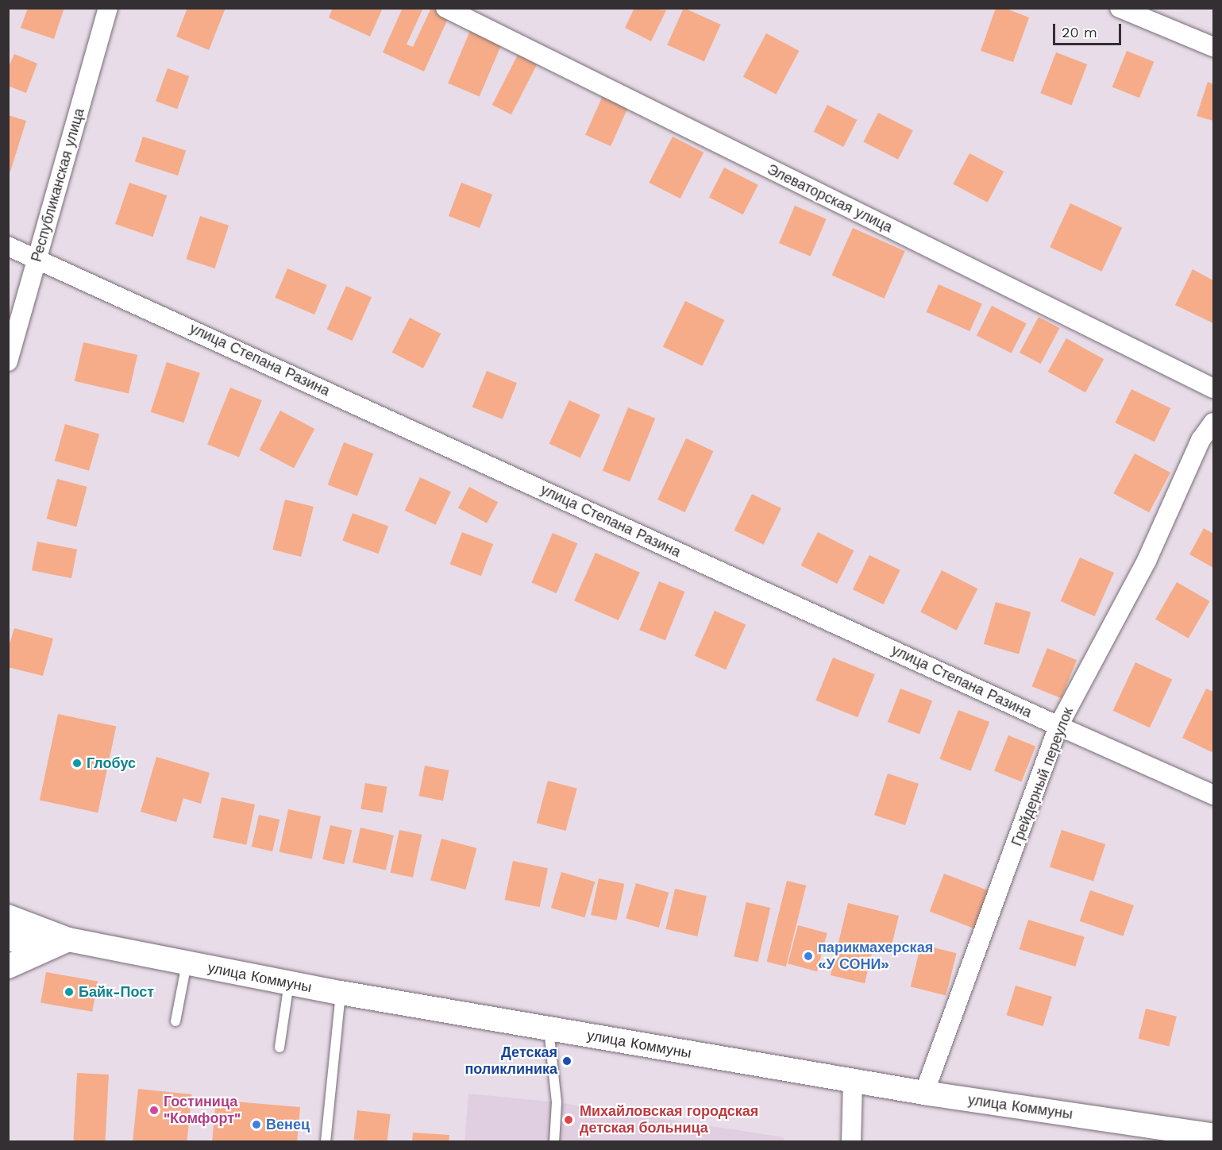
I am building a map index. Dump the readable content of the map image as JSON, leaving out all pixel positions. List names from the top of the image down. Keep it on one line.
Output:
{"streets":{"street":["Республиканская улица","Элеваторская улица","улица Степана Разина","Грейдерный переулок","улица Коммуны"]},"crossings":[["Республиканская улица","улица Степана Разина"],["улица Степана Разина","Грейдерный переулок"],["Грейдерный переулок","улица Коммуны"]],"places":["Глобус","парикмахерская «У СОНИ»","Байк-Пост","Детская поликлиника","Гостиница \"Комфорт\"","Михайловская городская детская больница","Венец"],"scale_bar":"20 m"}
